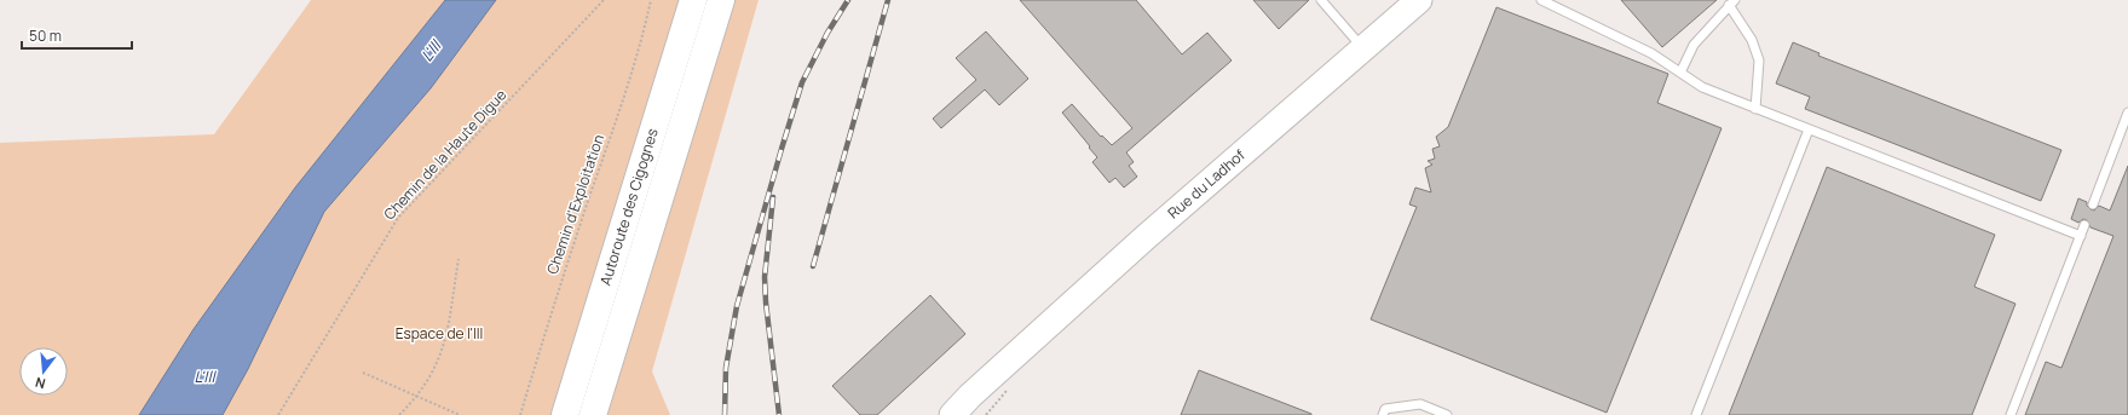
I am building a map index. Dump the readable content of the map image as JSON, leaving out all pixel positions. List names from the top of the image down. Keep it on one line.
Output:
{"streets":{"highway":["Autoroute des Cigognes"],"main road":["Rue du Ladhof"],"path":["Chemin de la Haute Digue","Chemin d'Exploitation"]},"water":["L'Ill"],"parks":["Espace de l'Ill"],"scale_bar":"50 m","north":"bottom"}
